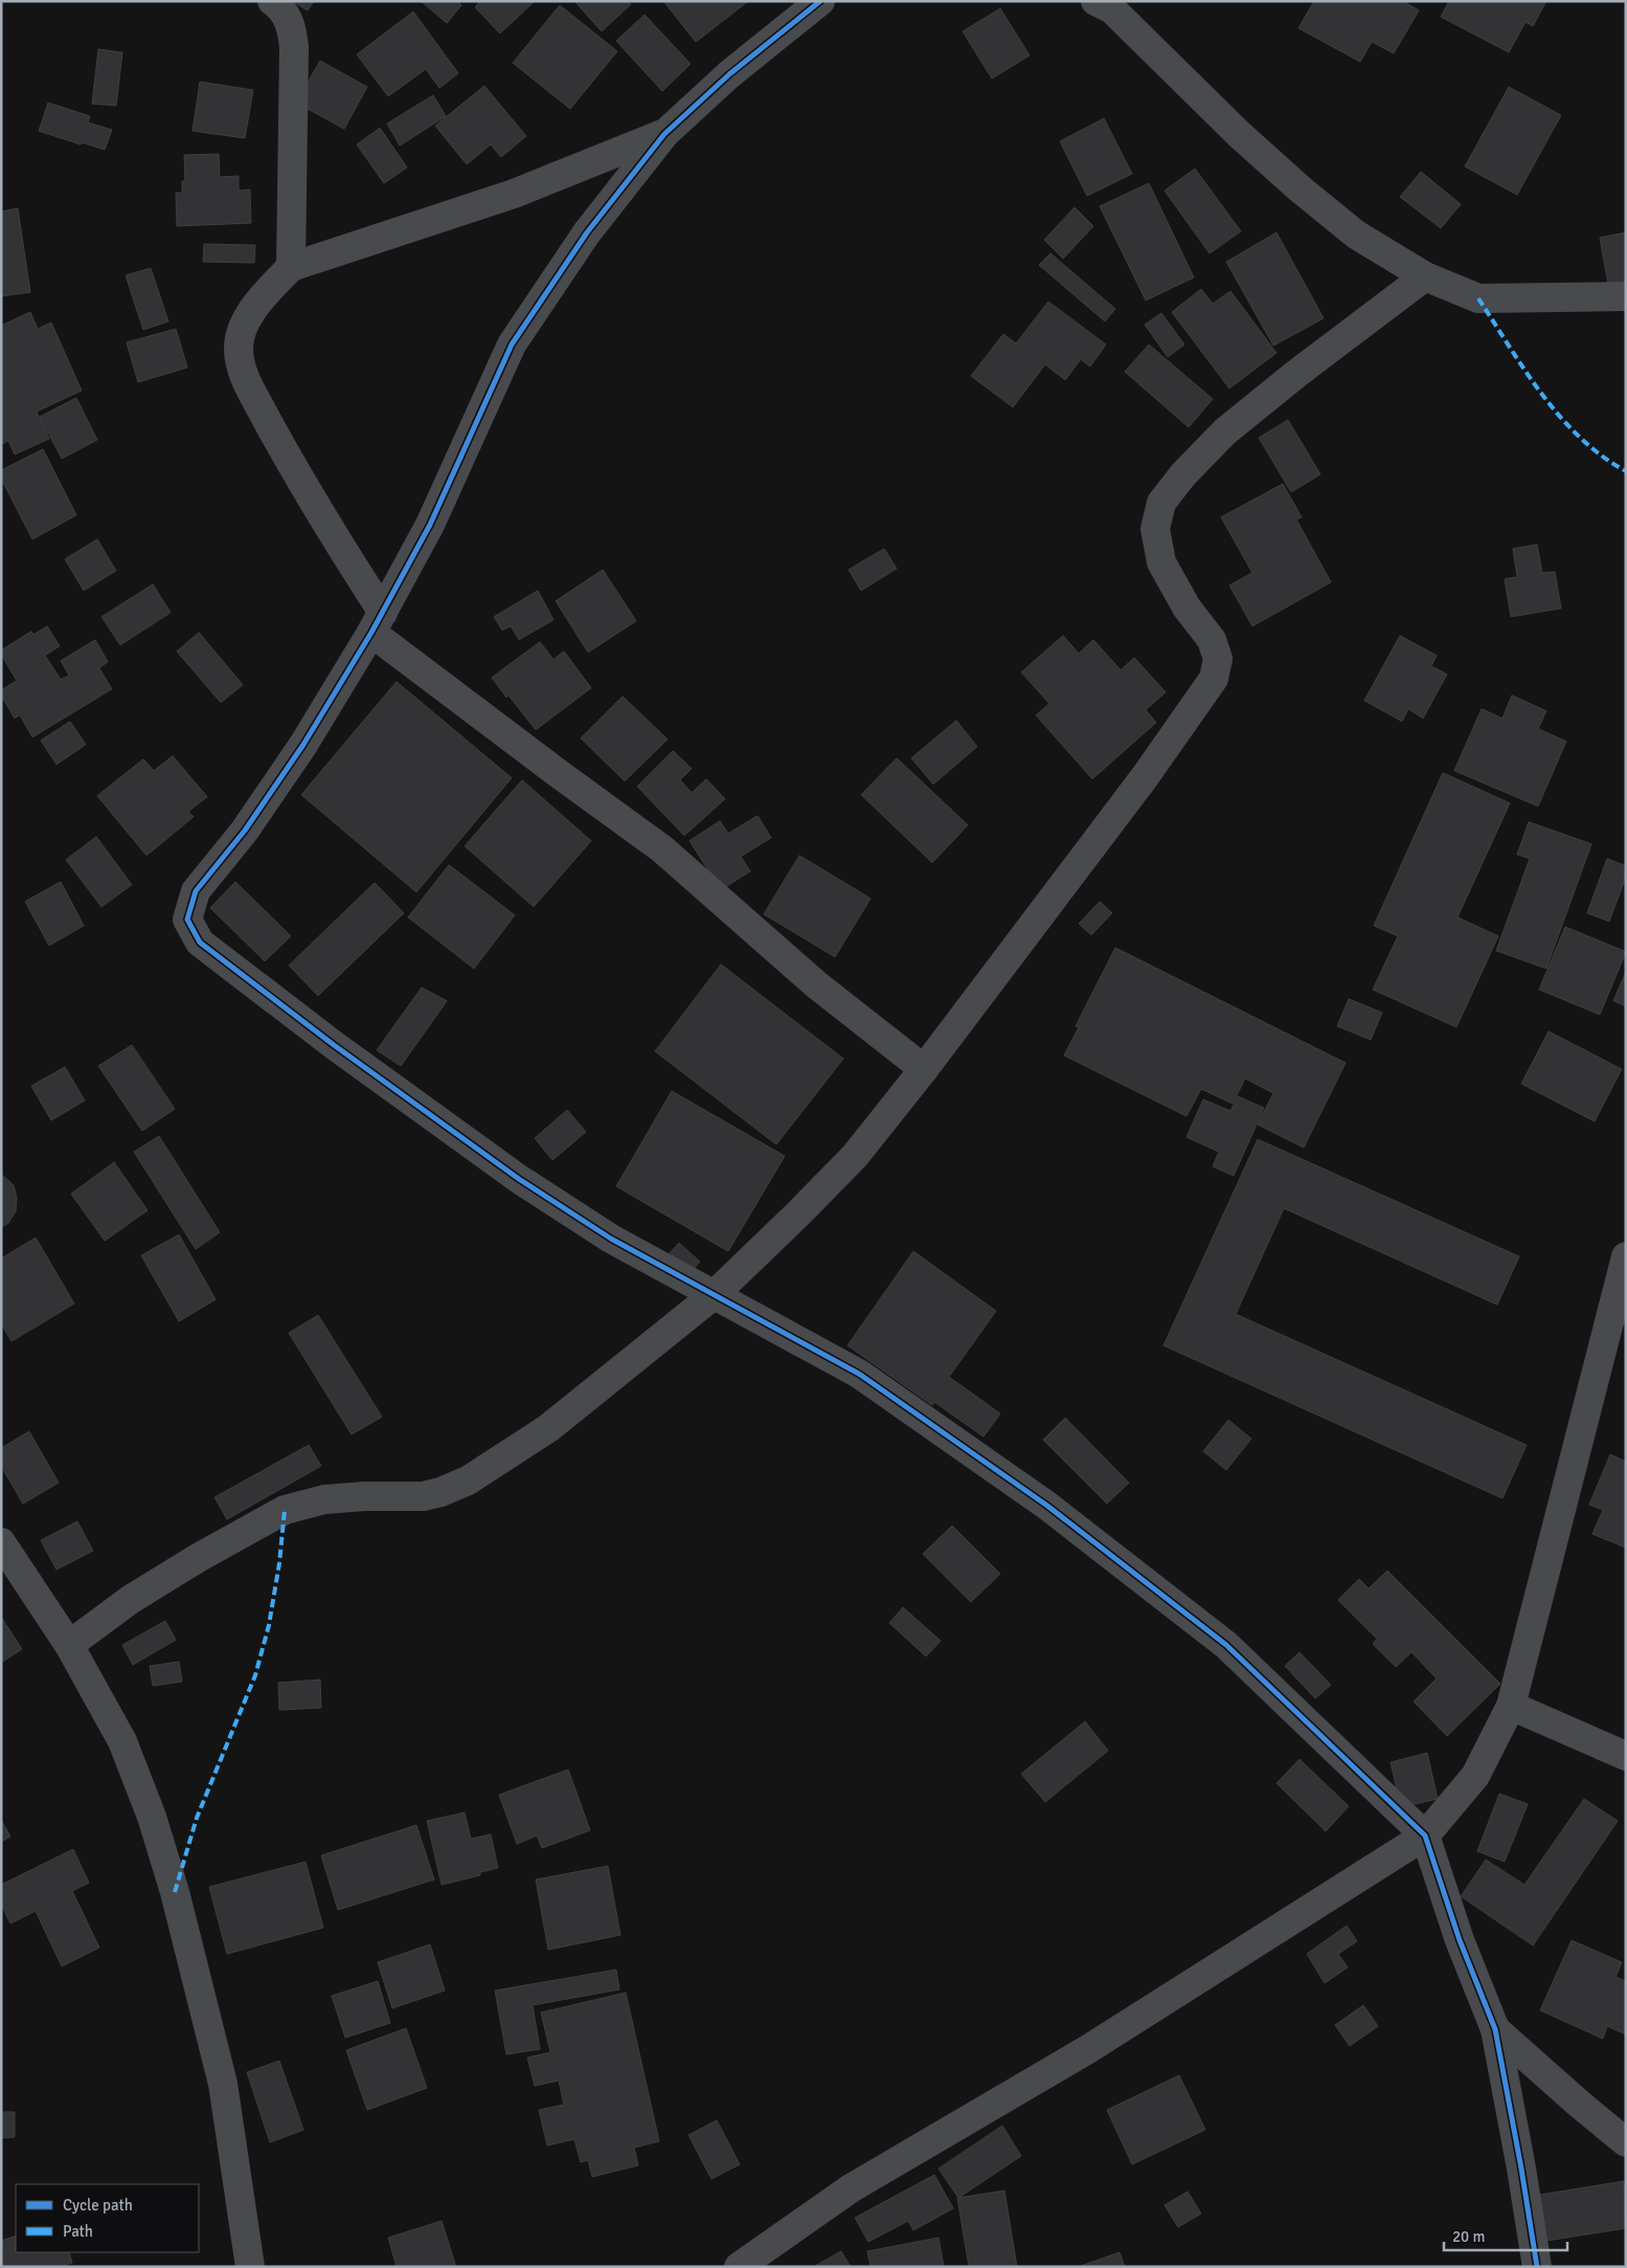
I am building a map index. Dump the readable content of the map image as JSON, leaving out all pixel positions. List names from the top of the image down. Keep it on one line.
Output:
{"legend":["Cycle path","Path"],"scale_bar":"20 m"}
